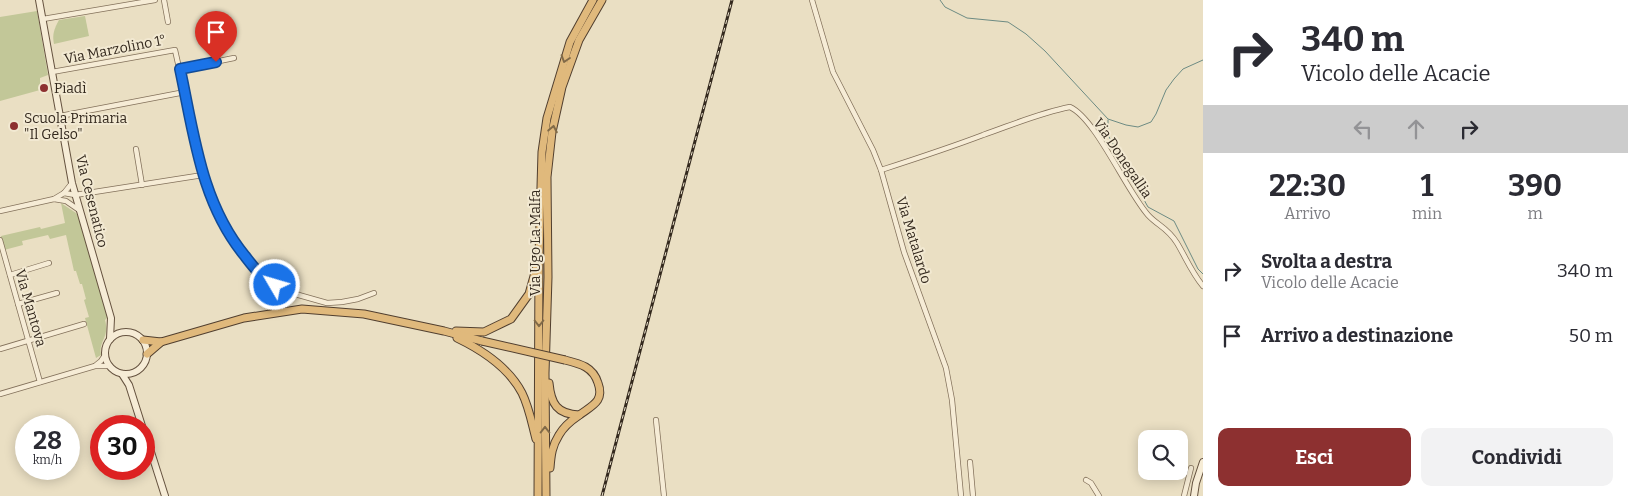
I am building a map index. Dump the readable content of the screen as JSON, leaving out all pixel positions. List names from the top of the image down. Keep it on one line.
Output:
{"streets":{"highway":["Via Ugo La Malfa"],"main road":["Via Cesenatico"],"street":["Via Marzolino 1°","Via Donegallia","Via Matalardo","Via Mantova"]},"crossings":[["Via Marzolino 1°","Via Cesenatico"],["Via Donegallia","Via Matalardo"]],"places":["Piadì","Scuola Primaria \"Il Gelso\""],"page":{"turn":["340 m","Vicolo delle Acacie"],"eta":["22:30","Arrivo","1","min","390","m"],"list":[{"name":"Svolta a destra","note":"Vicolo delle Acacie","value":"340 m"},{"name":"Arrivo a destinazione","value":"50 m"}],"speed":"28 km/h","limit":"30","buttons":["Esci","Condividi"]}}
